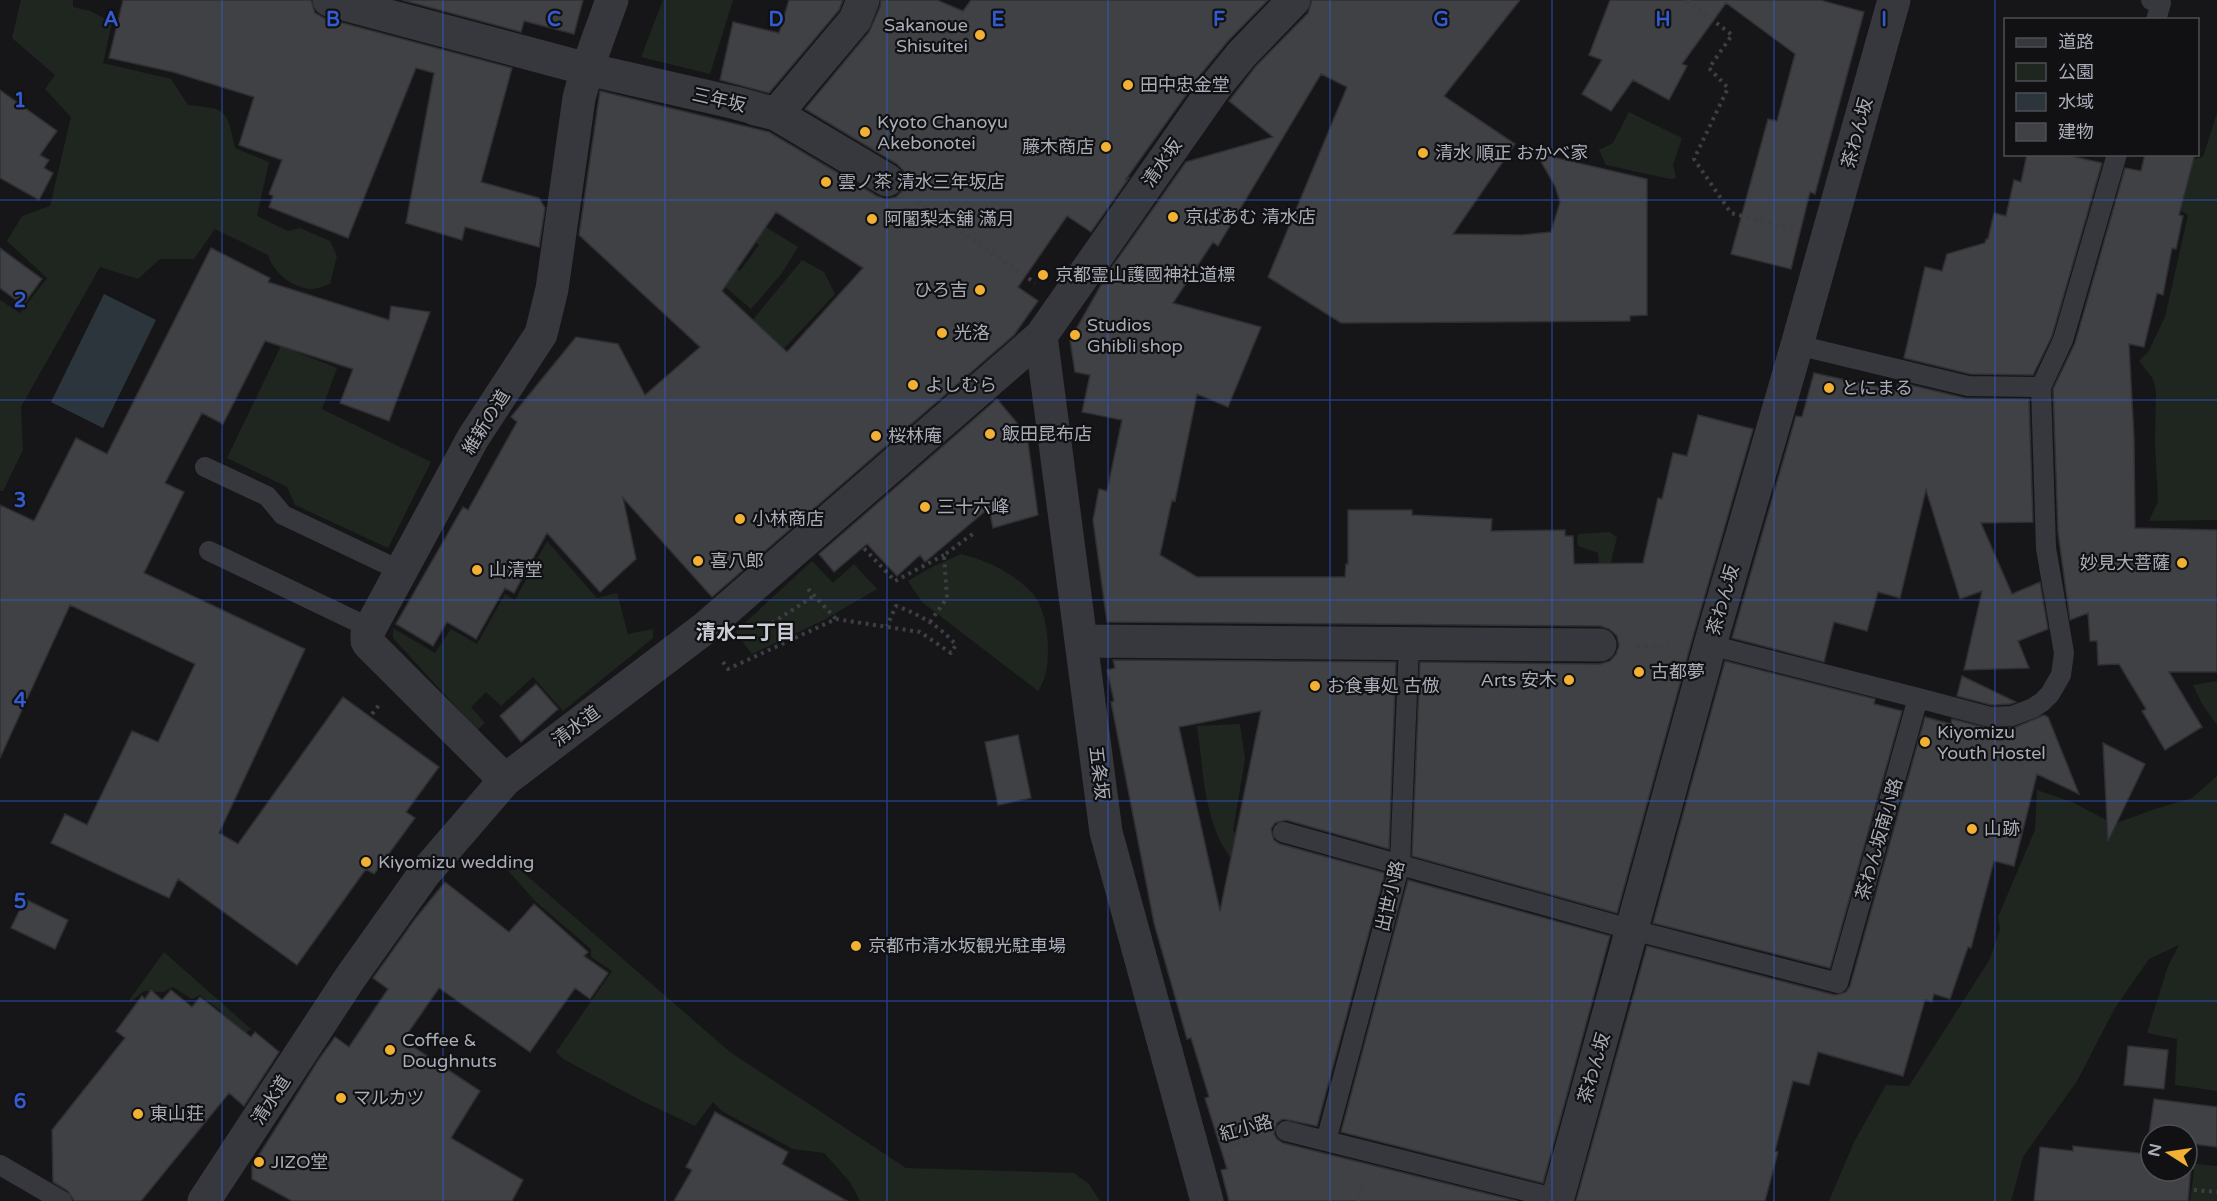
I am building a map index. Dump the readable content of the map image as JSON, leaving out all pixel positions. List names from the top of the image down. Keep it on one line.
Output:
{"streets":{"street":["茶わん坂","清水坂","維新の道","清水道","五条坂"],"lane":["茶わん坂南小路","出世小路"],"path":["紅小路"]},"crossings":[["茶わん坂","茶わん坂南小路"],["清水坂","清水道"],["清水坂","五条坂"],["清水道","五条坂"]],"districts":["清水二丁目"],"places":["Sakanoue Shisuitei","田中忠金堂","Kyoto Chanoyu Akebonotei","藤木商店","清水 順正 おかべ家","雲ノ茶 清水三年坂店","京ばあむ 清水店","阿闍梨本舖 滿月","京都霊山護國神社道標","ひろ吉","光洛","Studios Ghibli shop","よしむら","とにまる","飯田昆布店","桜林庵","三十六峰","小林商店","喜八郎","妙見大菩薩","山清堂","古都夢","Arts 安木","お食事処 古倣","Kiyomizu Youth Hostel","山跡","Kiyomizu wedding","京都市清水坂観光駐車場","Coffee & Doughnuts","マルカツ","東山荘","JIZO堂"],"legend":["道路","公園","水域","建物"],"north":"left","grid":{"columns":["A","B","C","D","E","F","G","H","I"],"rows":["1","2","3","4","5","6"]}}
